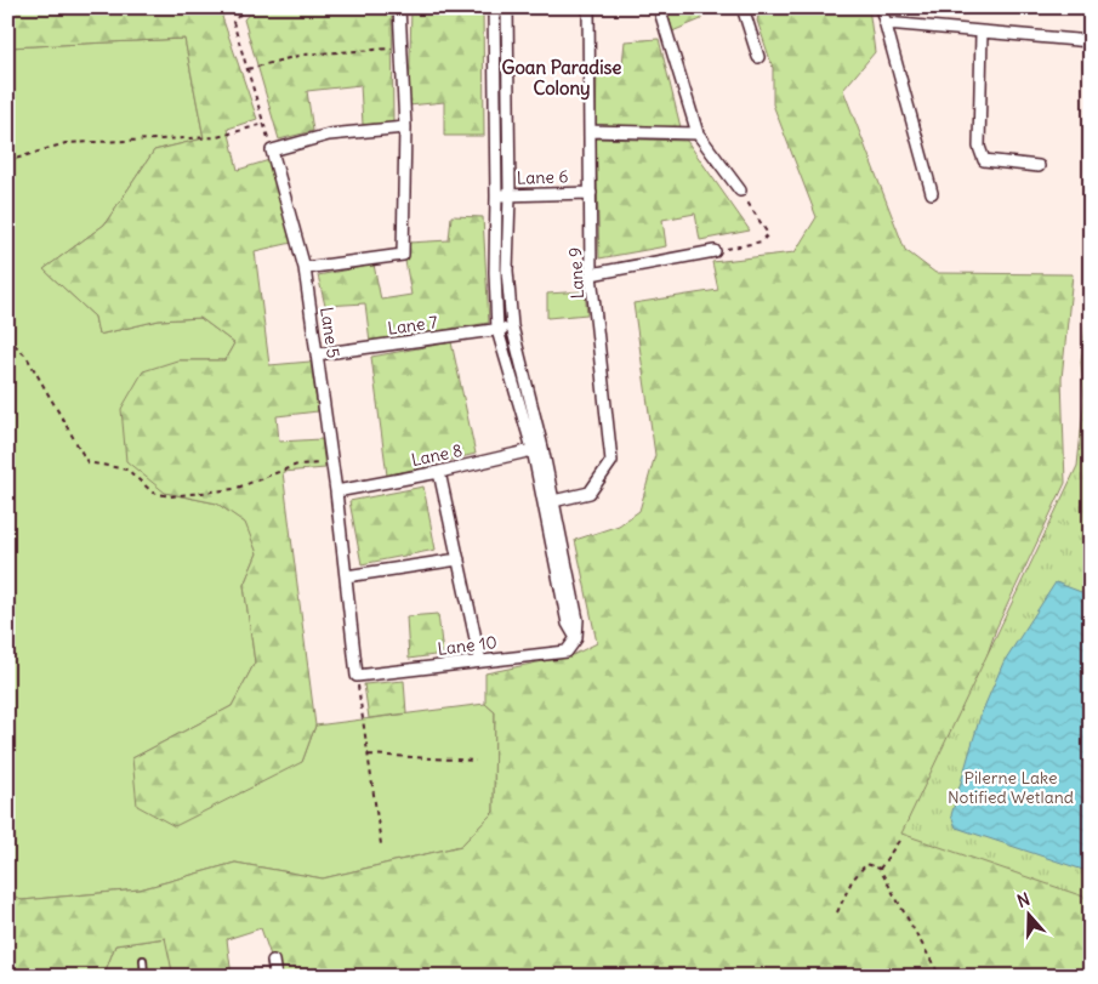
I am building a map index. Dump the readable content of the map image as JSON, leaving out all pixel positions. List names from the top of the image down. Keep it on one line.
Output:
{"streets":{"street":["Lane 6","Lane 9","Lane 7","Lane 5","Lane 8","Lane 10"]},"crossings":[["Lane 6","Lane 9"],["Lane 7","Lane 5"],["Lane 5","Lane 8"],["Lane 5","Lane 10"]],"districts":["Goan Paradise Colony"],"parks":["Pilerne Lake Notified Wetland"],"north":"top"}
